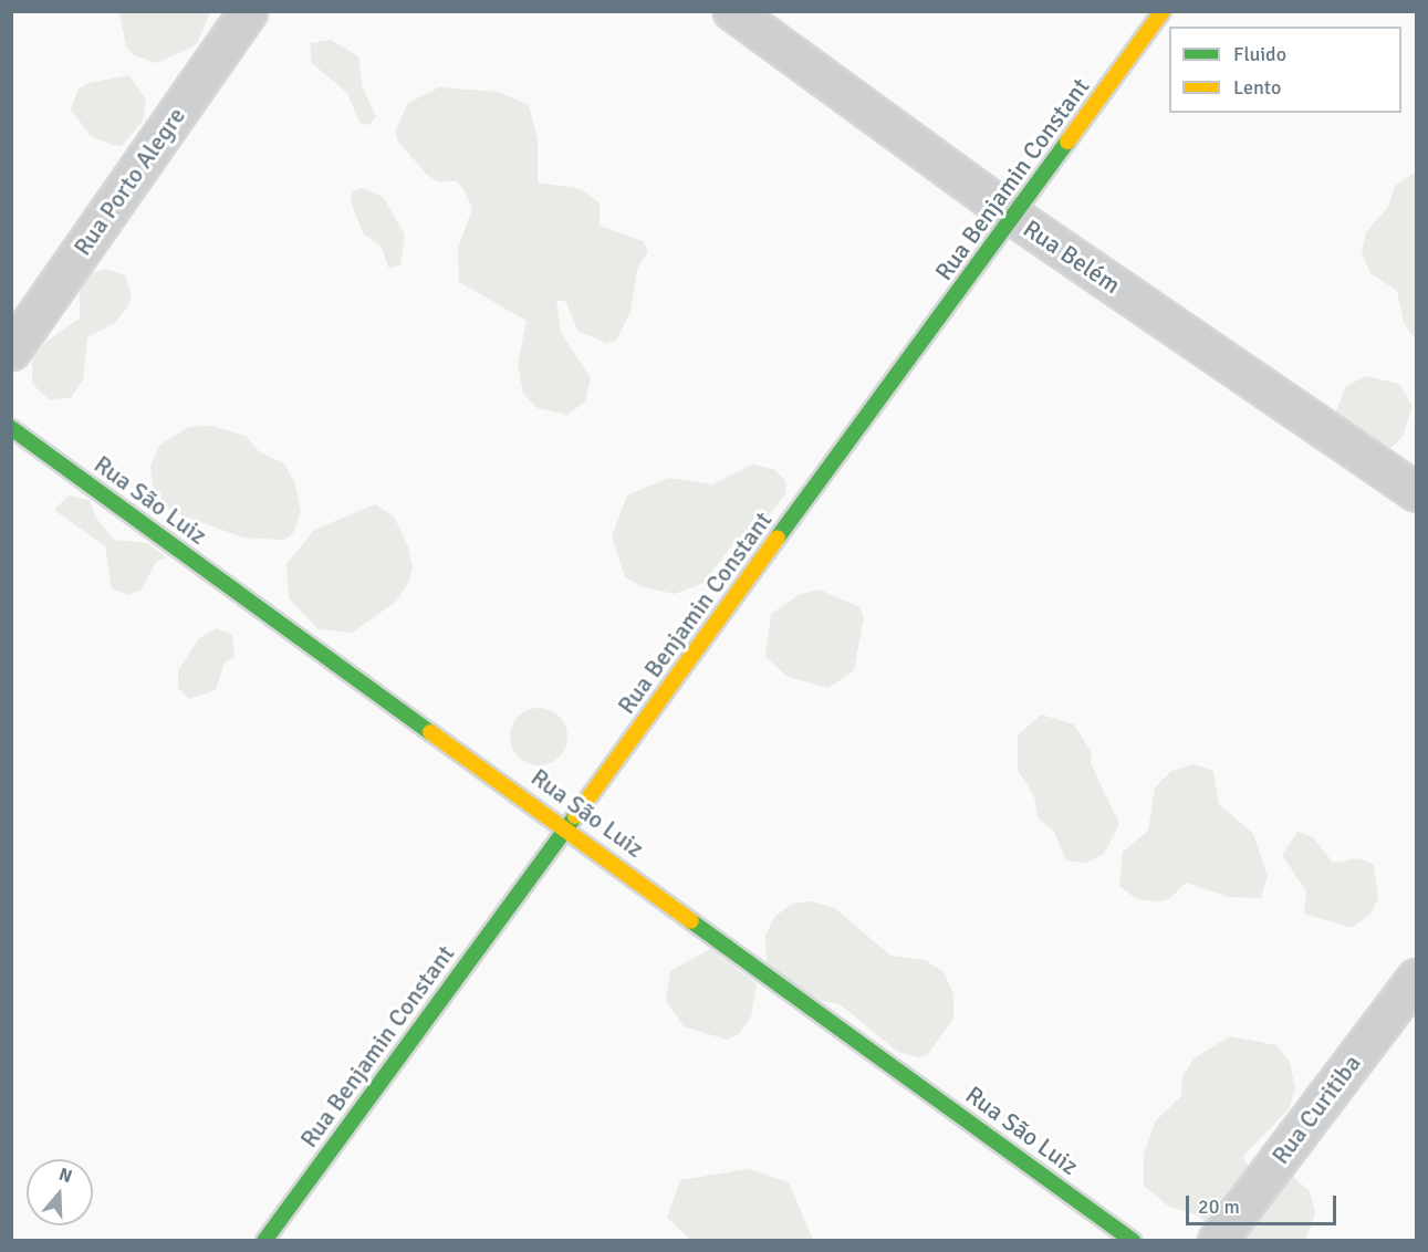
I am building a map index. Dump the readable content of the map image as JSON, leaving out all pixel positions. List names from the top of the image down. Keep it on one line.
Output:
{"streets":{"street":["Rua Benjamin Constant","Rua Porto Alegre","Rua Belém","Rua São Luiz","Rua Curitiba"]},"crossings":[["Rua Benjamin Constant","Rua Belém"],["Rua Benjamin Constant","Rua São Luiz"]],"legend":["Fluido","Lento"],"scale_bar":"20 m","north":"top"}
